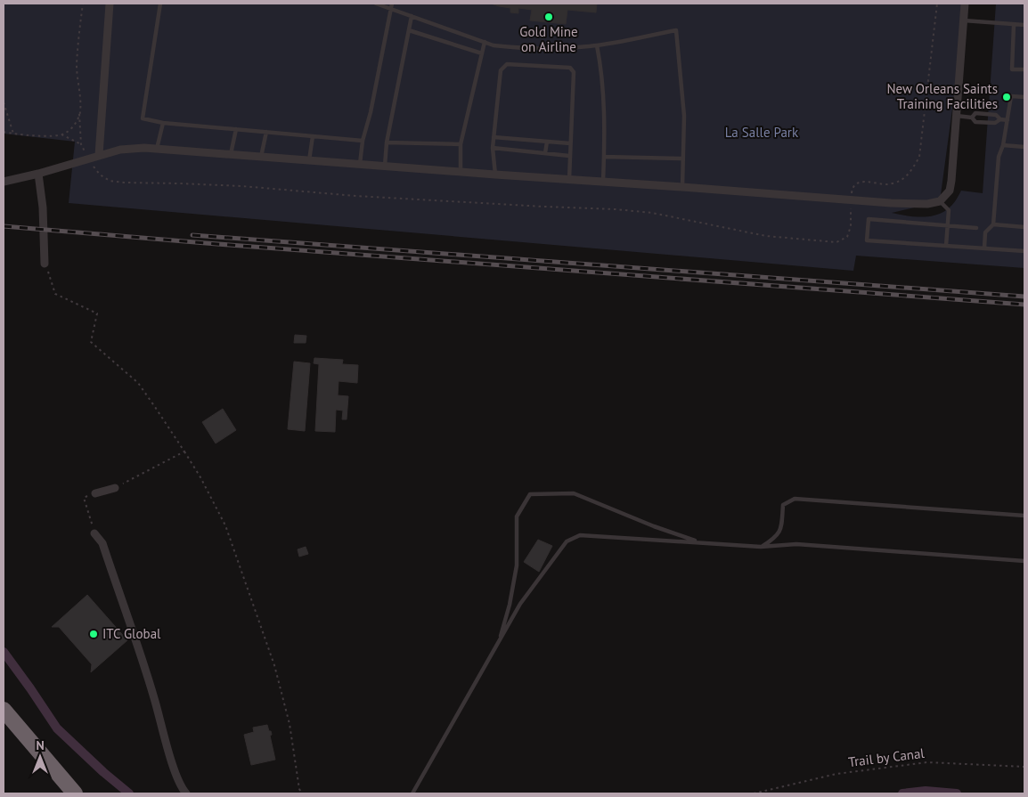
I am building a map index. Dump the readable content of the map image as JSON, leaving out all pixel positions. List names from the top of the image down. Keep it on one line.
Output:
{"streets":{"path":["Trail by Canal"]},"parks":["La Salle Park"],"places":["Gold Mine on Airline","New Orleans Saints Training Facilities","ITC Global"],"north":"top"}
